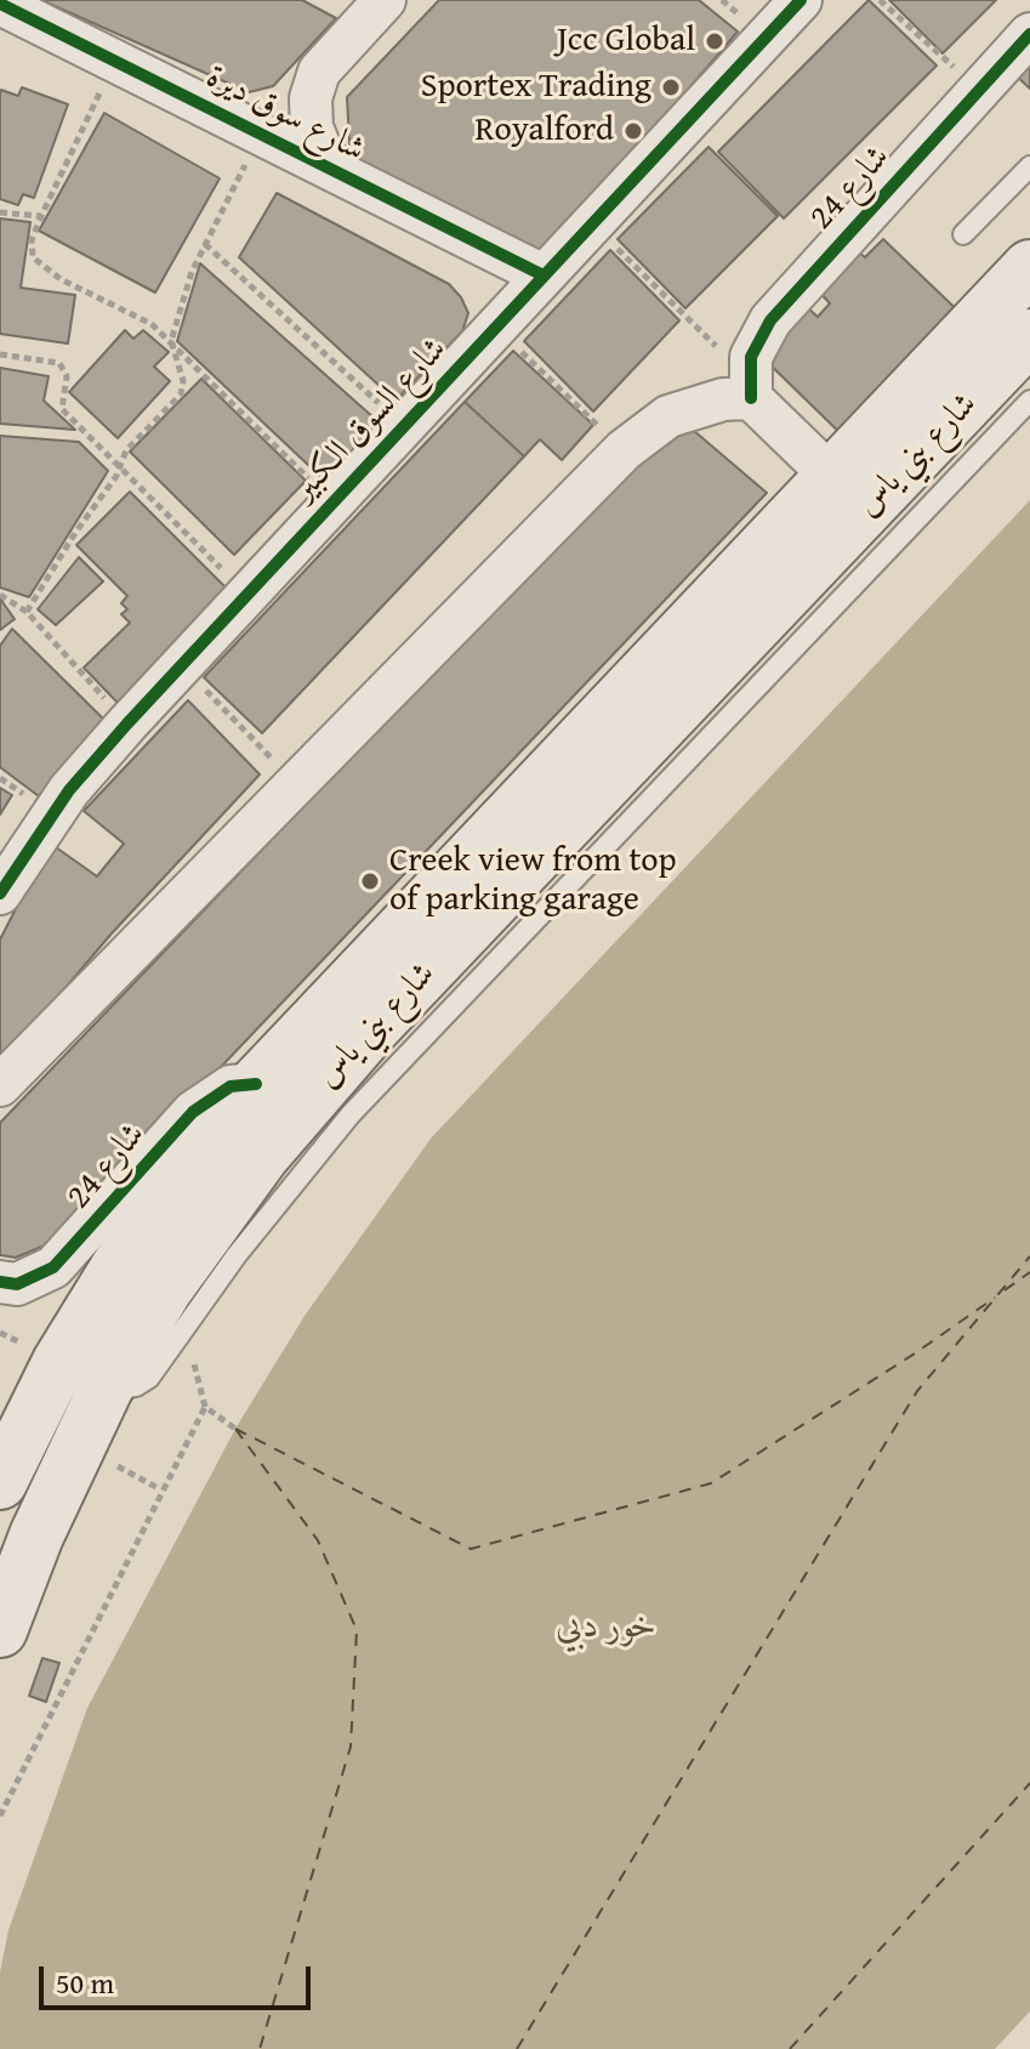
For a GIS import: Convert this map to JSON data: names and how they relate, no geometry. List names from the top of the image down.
{
  "streets": {
    "main road": ["شارع بني ياس"],
    "street": ["شارع سوق ديرة", "شارع 24", "شارع السوق الكبير"]
  },
  "crossings": [
    ["شارع سوق ديرة", "شارع السوق الكبير"],
    ["شارع 24", "شارع بني ياس"]
  ],
  "water": ["خور دبي"],
  "places": [
    "Jcc Global",
    "Sportex Trading",
    "Royalford",
    "Creek view from top of parking garage"
  ],
  "scale_bar": "50 m"
}
